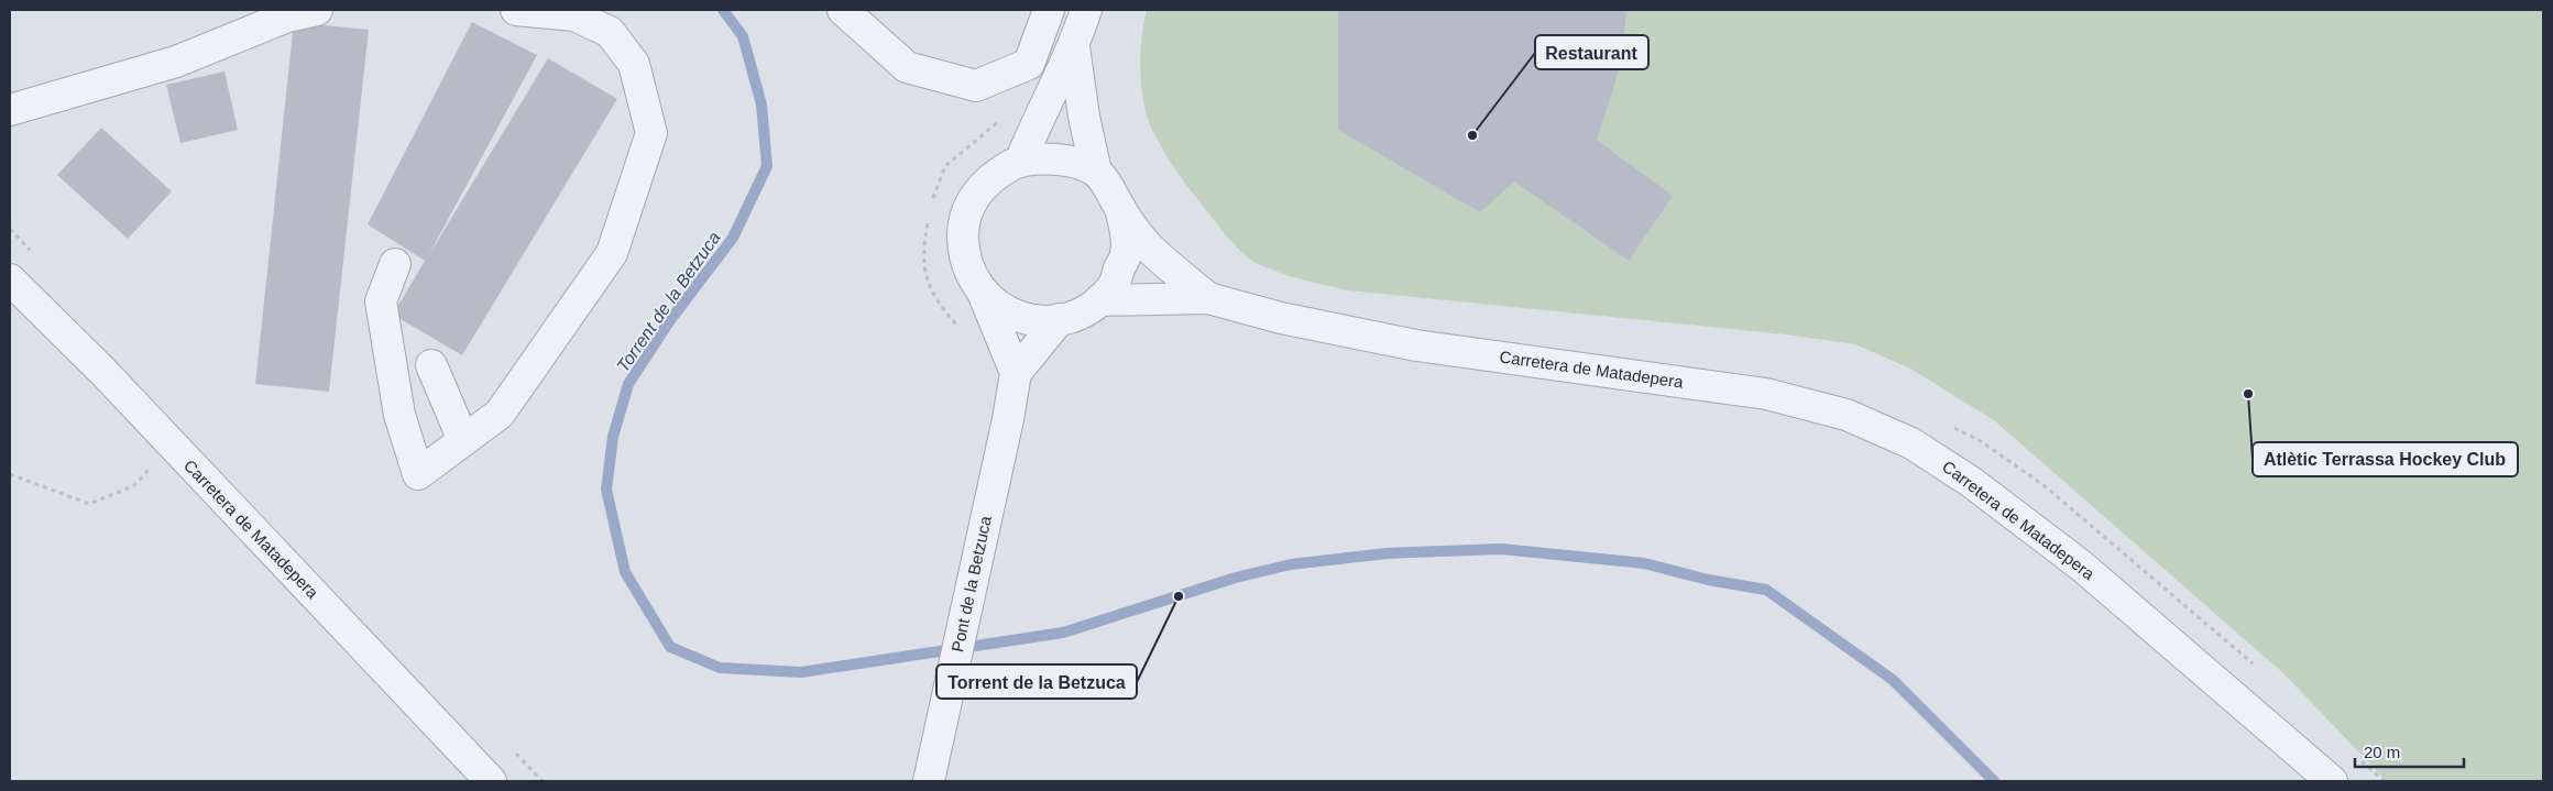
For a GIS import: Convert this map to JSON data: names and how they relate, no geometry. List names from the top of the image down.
{
  "streets": {
    "street": ["Carretera de Matadepera", "Pont de la Betzuca"]
  },
  "water": ["Torrent de la Betzuca"],
  "places": ["Restaurant", "Atlètic Terrassa Hockey Club", "Torrent de la Betzuca"],
  "scale_bar": "20 m"
}
